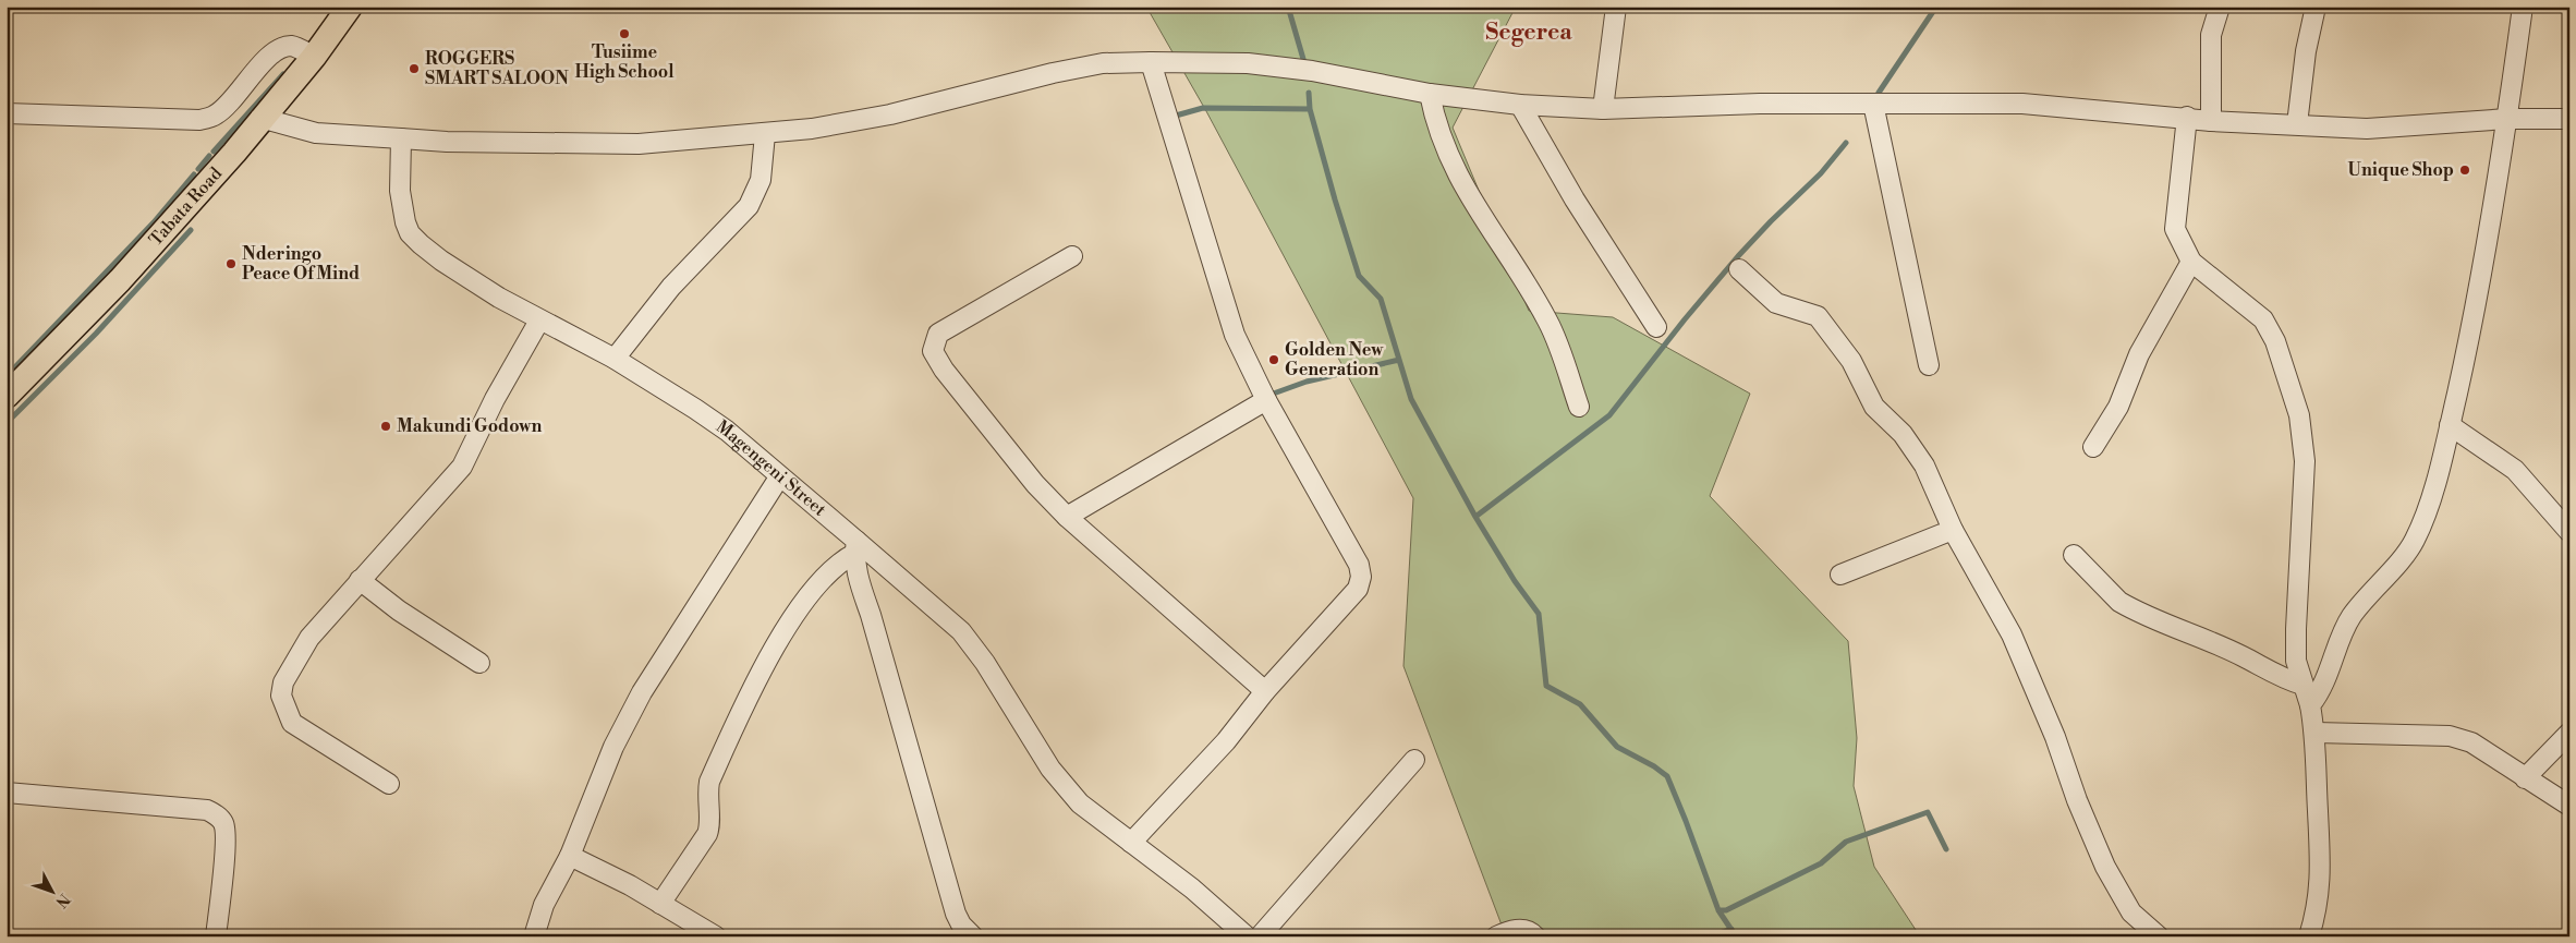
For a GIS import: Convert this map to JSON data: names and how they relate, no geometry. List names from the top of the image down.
{
  "streets": {
    "main road": ["Tabata Road"],
    "street": ["Magengeni Street"]
  },
  "districts": ["Segerea"],
  "places": [
    "Tusiime High School",
    "ROGGERS SMART SALOON",
    "Unique Shop",
    "Nderingo Peace Of Mind",
    "Golden New Generation",
    "Makundi Godown"
  ],
  "north": "bottom right"
}
